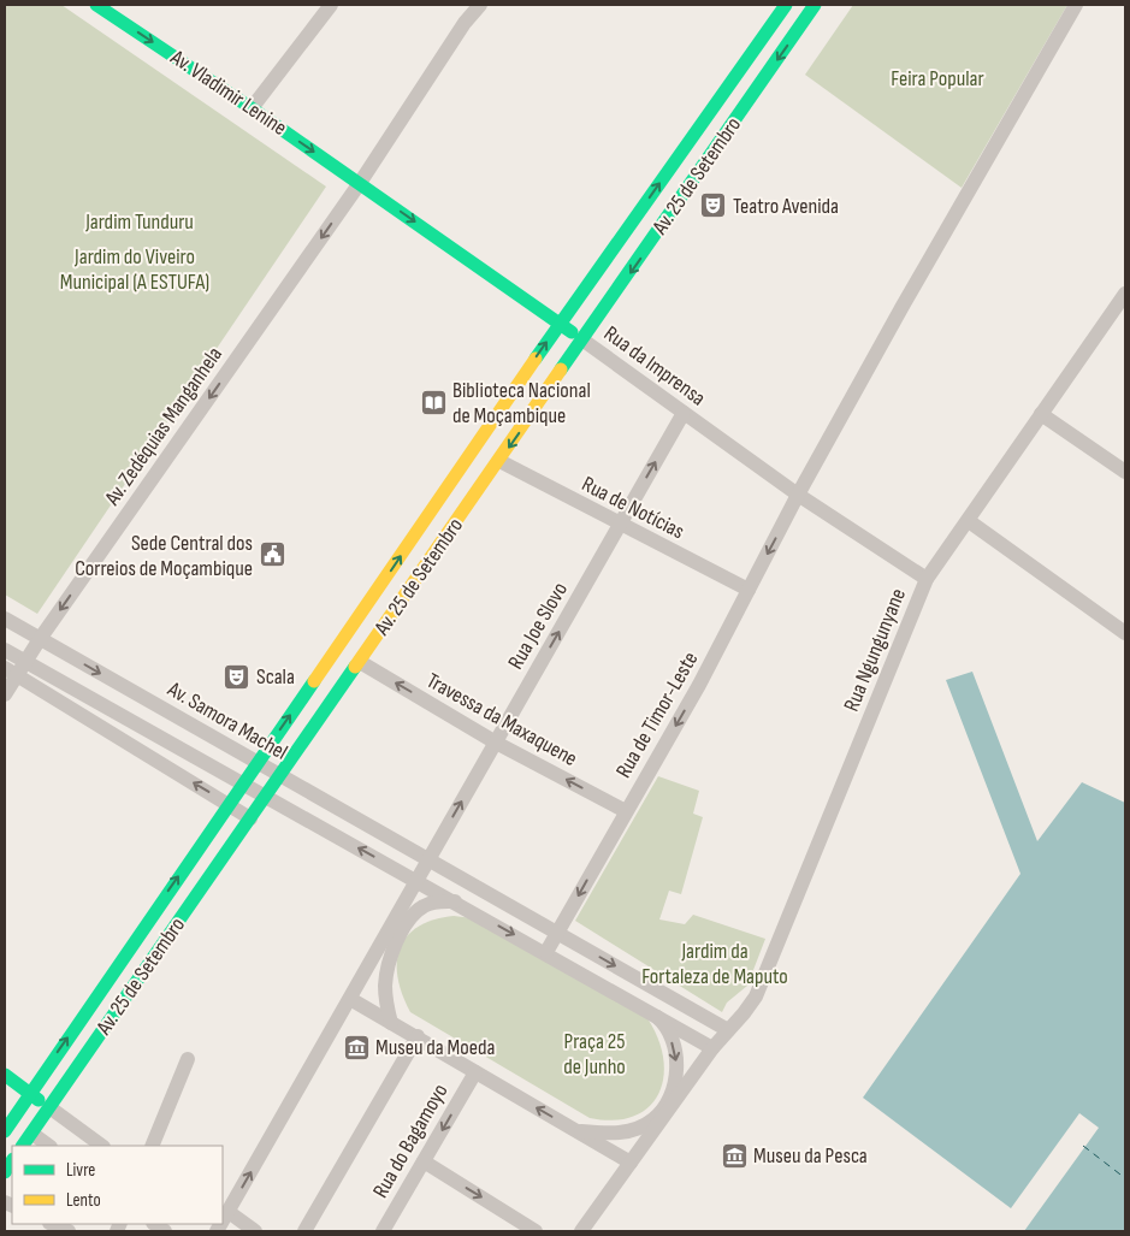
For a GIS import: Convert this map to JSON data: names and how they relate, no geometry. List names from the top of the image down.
{
  "streets": {
    "main road": ["Av. Vladimir Lenine", "Av. 25 de Setembro", "Rua da Imprensa"],
    "street": [
      "Av. Zedéquias Manganhela",
      "Rua de Notícias",
      "Rua Joe Slovo",
      "Rua Ngungunyane",
      "Rua de Timor-Leste",
      "Travessa da Maxaquene",
      "Av. Samora Machel",
      "Rua do Bagamoyo"
    ]
  },
  "crossings": [
    ["Av. Vladimir Lenine", "Rua da Imprensa"],
    ["Av. Vladimir Lenine", "Av. Zedéquias Manganhela"],
    ["Av. 25 de Setembro", "Rua da Imprensa"],
    ["Av. 25 de Setembro", "Rua de Notícias"],
    ["Av. 25 de Setembro", "Travessa da Maxaquene"],
    ["Av. 25 de Setembro", "Av. Samora Machel"],
    ["Rua da Imprensa", "Av. Zedéquias Manganhela"],
    ["Rua da Imprensa", "Rua Joe Slovo"],
    ["Rua da Imprensa", "Rua Ngungunyane"],
    ["Rua da Imprensa", "Rua de Timor-Leste"],
    ["Av. Zedéquias Manganhela", "Av. Samora Machel"],
    ["Rua de Notícias", "Rua Joe Slovo"],
    ["Rua de Notícias", "Rua de Timor-Leste"],
    ["Rua Joe Slovo", "Travessa da Maxaquene"],
    ["Rua Joe Slovo", "Av. Samora Machel"],
    ["Rua Ngungunyane", "Av. Samora Machel"],
    ["Rua de Timor-Leste", "Travessa da Maxaquene"],
    ["Rua de Timor-Leste", "Av. Samora Machel"]
  ],
  "one_way": [
    "Av. Vladimir Lenine",
    "Rua da Imprensa",
    "Av. Zedéquias Manganhela",
    "Rua Joe Slovo",
    "Rua de Timor-Leste",
    "Travessa da Maxaquene"
  ],
  "parks": [
    "Feira Popular",
    "Jardim Tunduru",
    "Jardim do Viveiro Municipal (A ESTUFA)",
    "Jardim da Fortaleza de Maputo",
    "Praça 25 de Junho"
  ],
  "places": {
    "theatre": ["Teatro Avenida", "Scala"],
    "library": ["Biblioteca Nacional de Moçambique"],
    "public building": ["Sede Central dos Correios de Moçambique"],
    "museum": ["Museu da Moeda", "Museu da Pesca"]
  },
  "legend": ["Livre", "Lento"]
}
